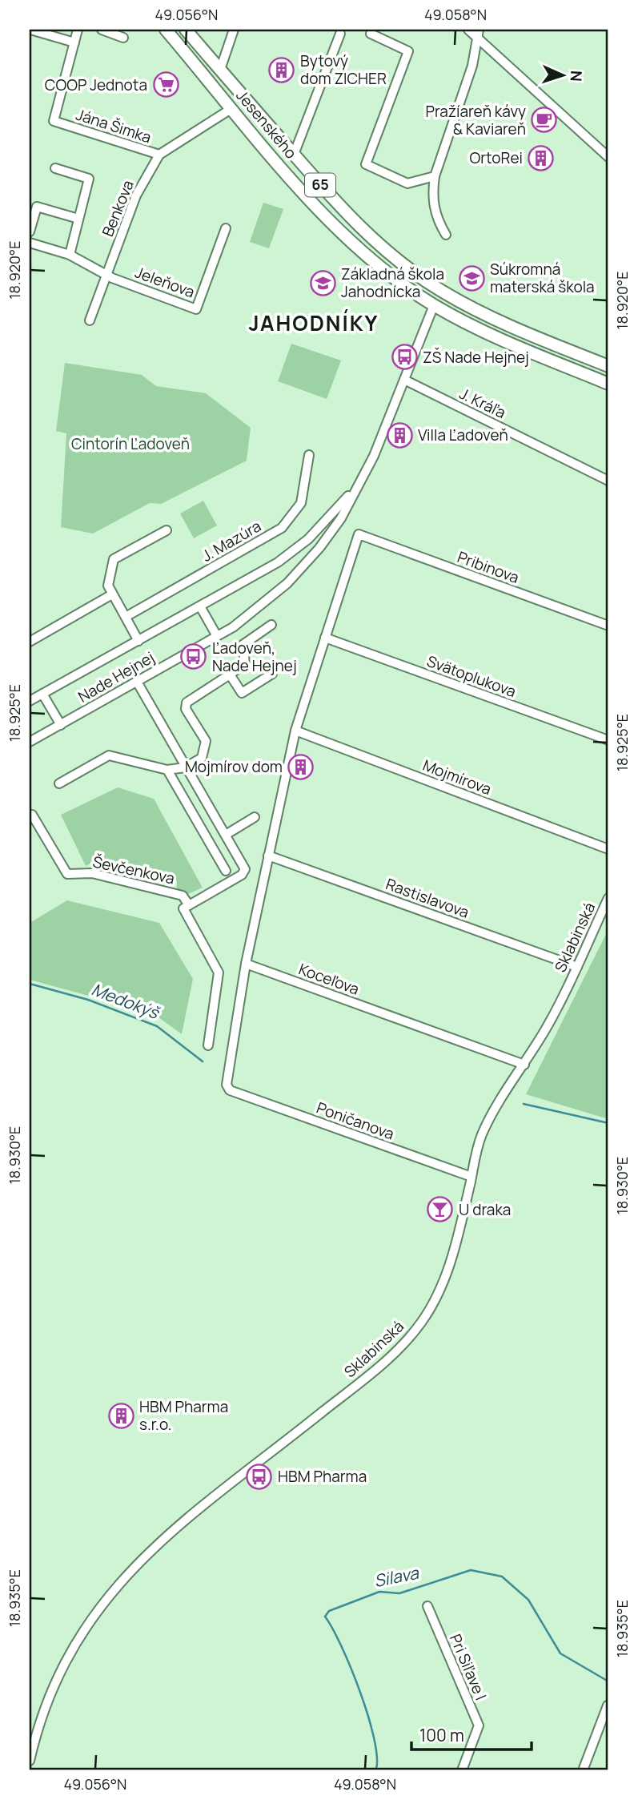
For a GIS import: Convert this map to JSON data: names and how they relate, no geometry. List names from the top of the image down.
{
  "streets": {
    "main road": ["Jesenského", "65"],
    "street": [
      "Jána Šimka",
      "Benkova",
      "Jeleňova",
      "J. Kráľa",
      "J. Mazúra",
      "Pribinova",
      "Svätoplukova",
      "Nade Hejnej",
      "Mojmírova",
      "Ševčenkova",
      "Rastislavova",
      "Sklabinská",
      "Koceľova",
      "Poničanova",
      "Pri Siľave I"
    ]
  },
  "crossings": [
    ["Jesenského", "Jána Šimka"],
    ["Jesenského", "Nade Hejnej"],
    ["Jána Šimka", "Benkova"],
    ["Benkova", "Jeleňova"],
    ["J. Kráľa", "Nade Hejnej"],
    ["Pribinova", "Svätoplukova"],
    ["Rastislavova", "Sklabinská"],
    ["Sklabinská", "Koceľova"],
    ["Sklabinská", "Poničanova"],
    ["Koceľova", "Poničanova"]
  ],
  "districts": ["JAHODNÍKY"],
  "water": ["Medokýš", "Silava"],
  "parks": ["Cintorín Ľadoveň"],
  "places": {
    "building": [
      "Bytový dom ZICHER",
      "OrtoRei",
      "Villa Ľadoveň",
      "Mojmírov dom",
      "HBM Pharma s.r.o."
    ],
    "supermarket": ["COOP Jednota"],
    "cafe": ["Pražíareň kávy & Kaviareň"],
    "school or university": ["Súkromná materská škola", "Základná škola Jahodnícka"],
    "bus stop": ["ZŠ Nade Hejnej", "Ľadoveň, Nade Hejnej", "HBM Pharma"],
    "bar": ["U draka"]
  },
  "scale_bar": "100 m",
  "north": "right",
  "coordinates": [
    "49.056°N",
    "49.058°N",
    "18.920°E",
    "18.925°E",
    "18.930°E",
    "18.935°E"
  ]
}
